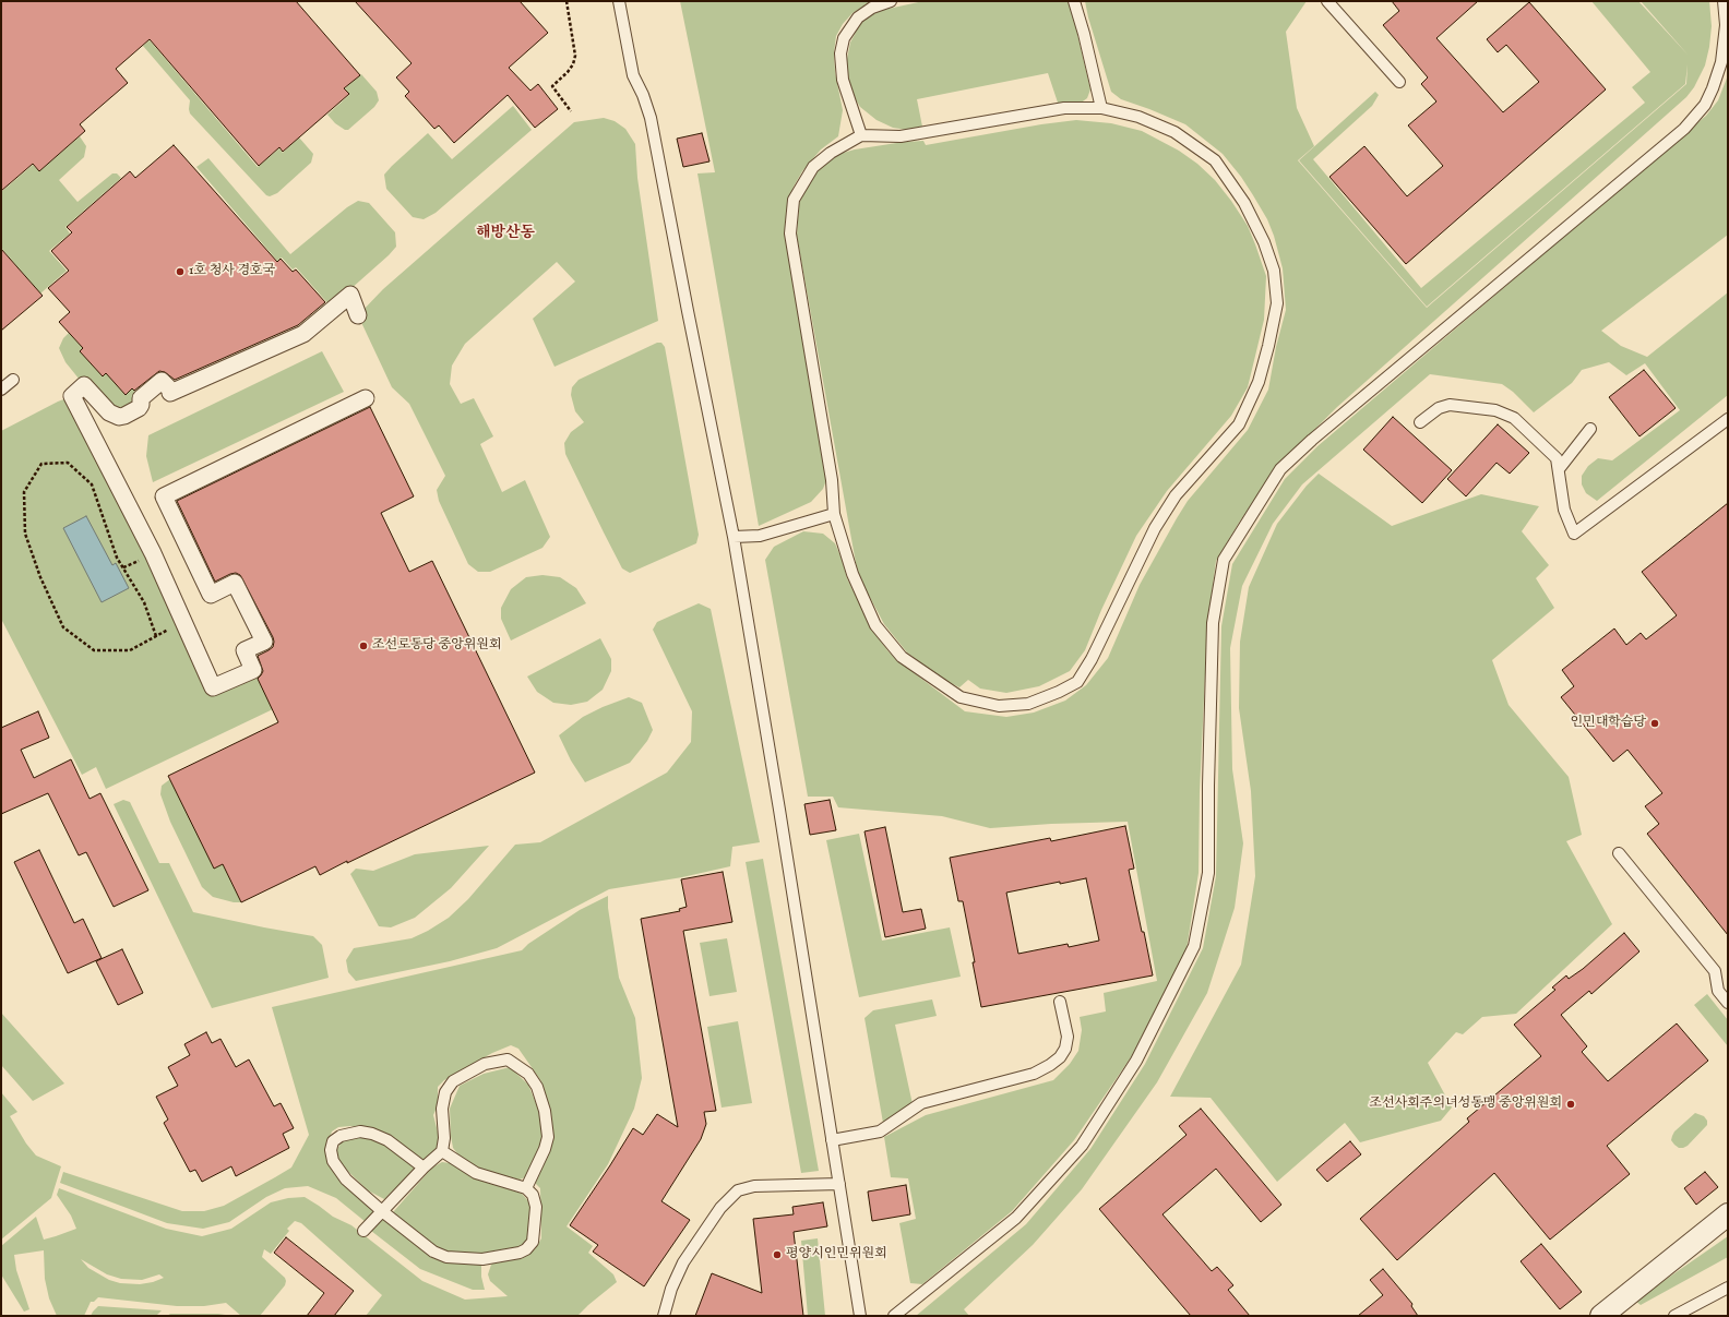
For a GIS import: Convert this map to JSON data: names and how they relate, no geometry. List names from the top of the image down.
{
  "districts": ["해방산동"],
  "places": [
    "1호 청사 경호국",
    "조선로동당 중앙위원회",
    "인민대학습당",
    "조선사회주의녀성동맹 중앙위원회",
    "평양시인민위원회"
  ]
}
